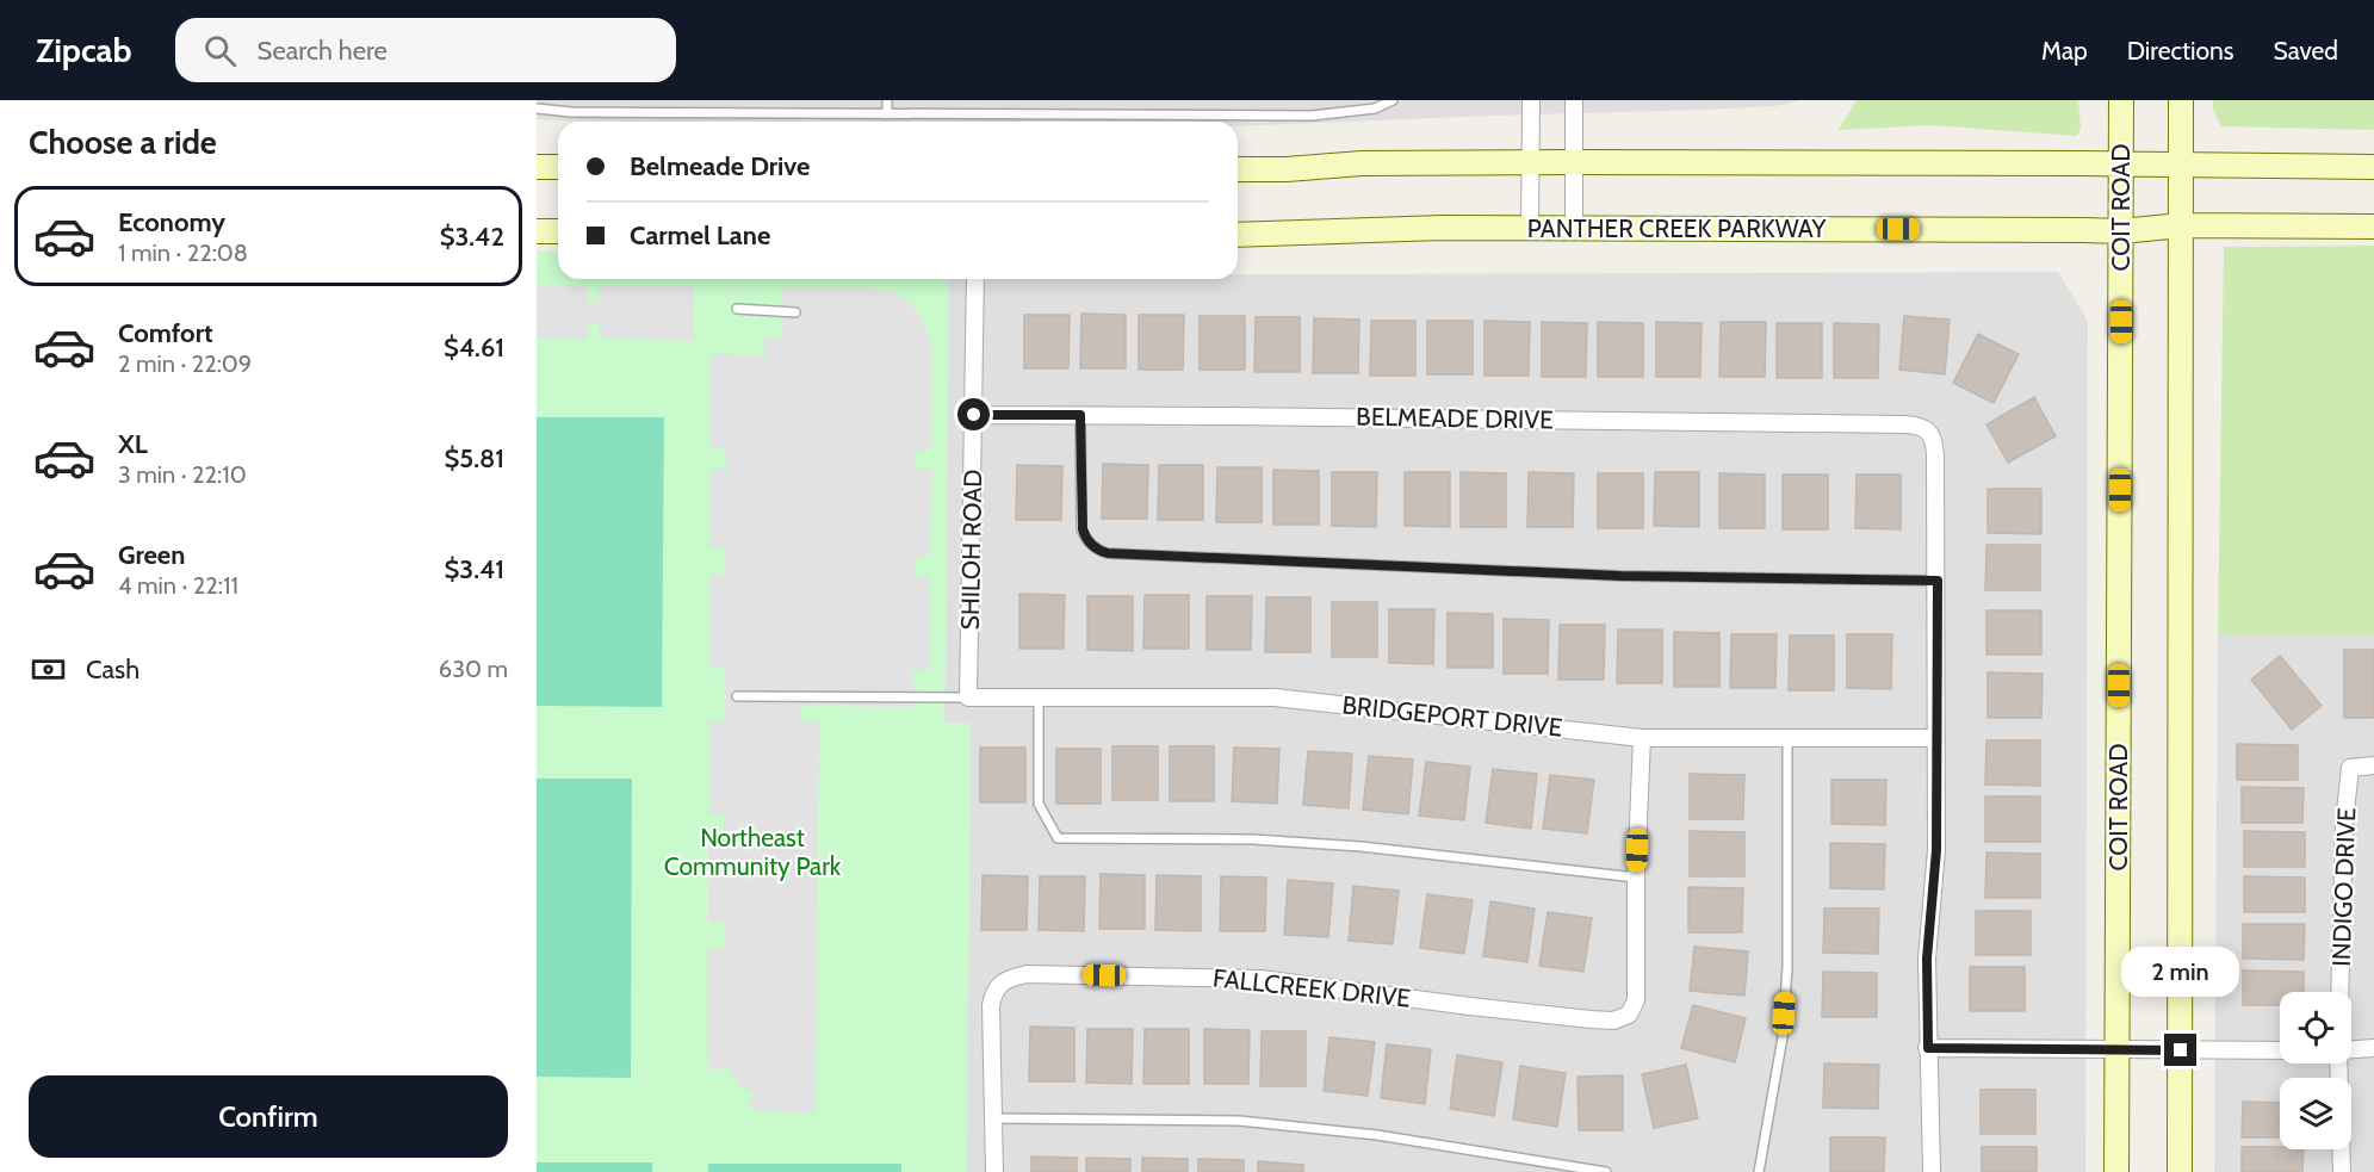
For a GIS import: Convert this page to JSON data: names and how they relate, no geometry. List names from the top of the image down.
{
  "streets": {
    "main road": ["COIT ROAD", "PANTHER CREEK PARKWAY"],
    "street": [
      "BELMEADE DRIVE",
      "SHILOH ROAD",
      "BRIDGEPORT DRIVE",
      "INDIGO DRIVE",
      "FALLCREEK DRIVE"
    ]
  },
  "crossings": [
    ["COIT ROAD", "PANTHER CREEK PARKWAY"],
    ["BELMEADE DRIVE", "SHILOH ROAD"],
    ["SHILOH ROAD", "BRIDGEPORT DRIVE"]
  ],
  "parks": ["Northeast Community Park"],
  "page": {
    "header": "Zipcab",
    "search": "Search here",
    "nav": ["Map", "Directions", "Saved"],
    "heading": "Choose a ride",
    "banner": ["Belmeade Drive", "Carmel Lane"],
    "list": [
      {
        "name": "Economy",
        "note": "1 min · 22:08",
        "value": "$3.42"
      },
      {
        "name": "Comfort",
        "note": "2 min · 22:09",
        "value": "$4.61"
      },
      {
        "name": "XL",
        "note": "3 min · 22:10",
        "value": "$5.81"
      },
      {
        "name": "Green",
        "note": "4 min · 22:11",
        "value": "$3.41"
      }
    ],
    "pay": ["Cash", "630 m"],
    "bubble": "2 min",
    "buttons": "Confirm"
  }
}
